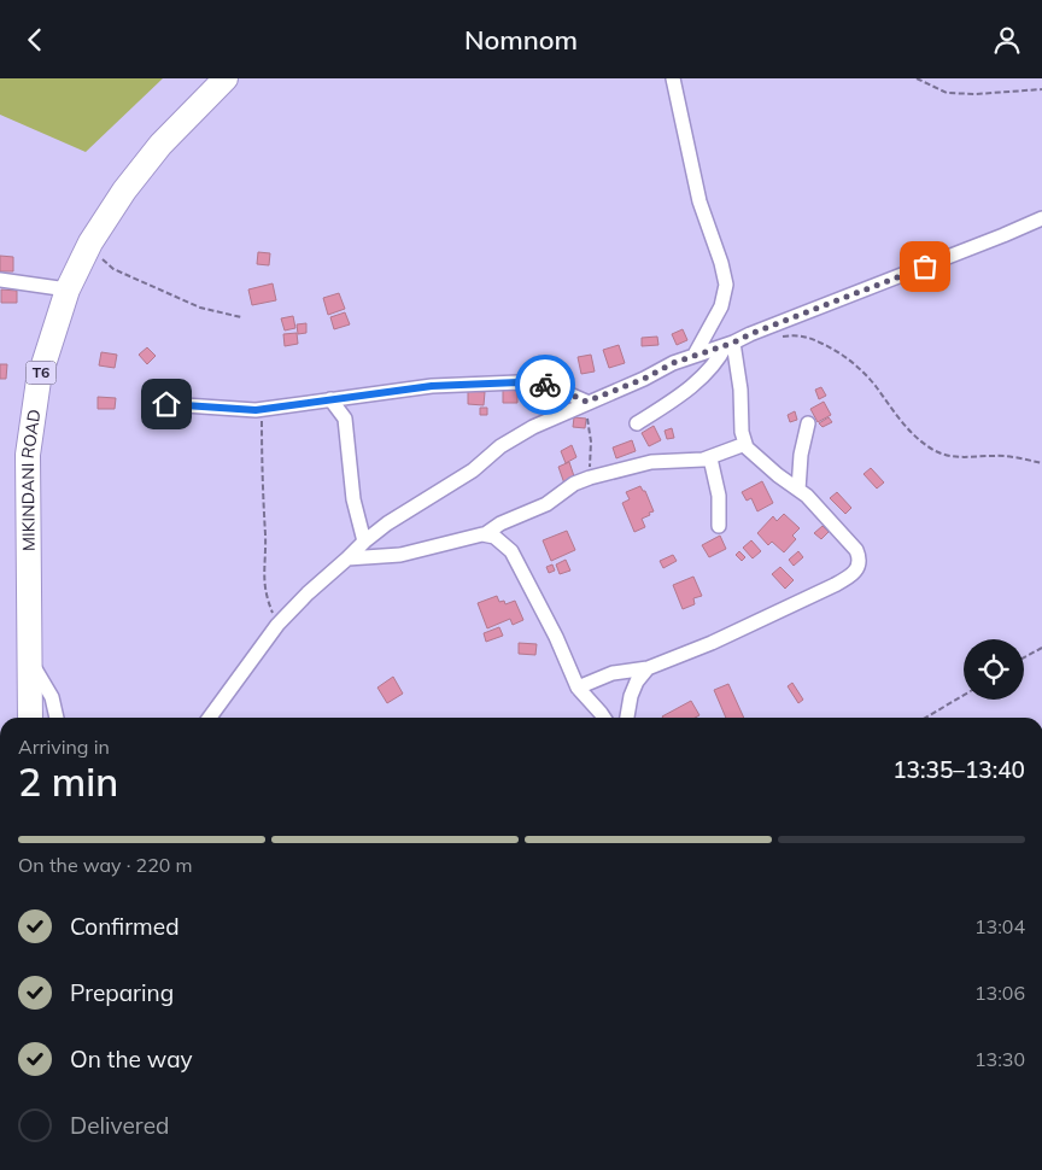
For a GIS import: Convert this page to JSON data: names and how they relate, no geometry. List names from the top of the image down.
{
  "streets": {
    "highway": ["T6", "MIKINDANI ROAD"]
  },
  "page": {
    "header": "Nomnom",
    "heading": ["2 min", "Arriving in", "13:35–13:40"],
    "bar": "On the way · 220 m",
    "list": [
      ["Confirmed", "13:04"],
      ["Preparing", "13:06"],
      ["On the way", "13:30"],
      "Delivered"
    ]
  }
}
